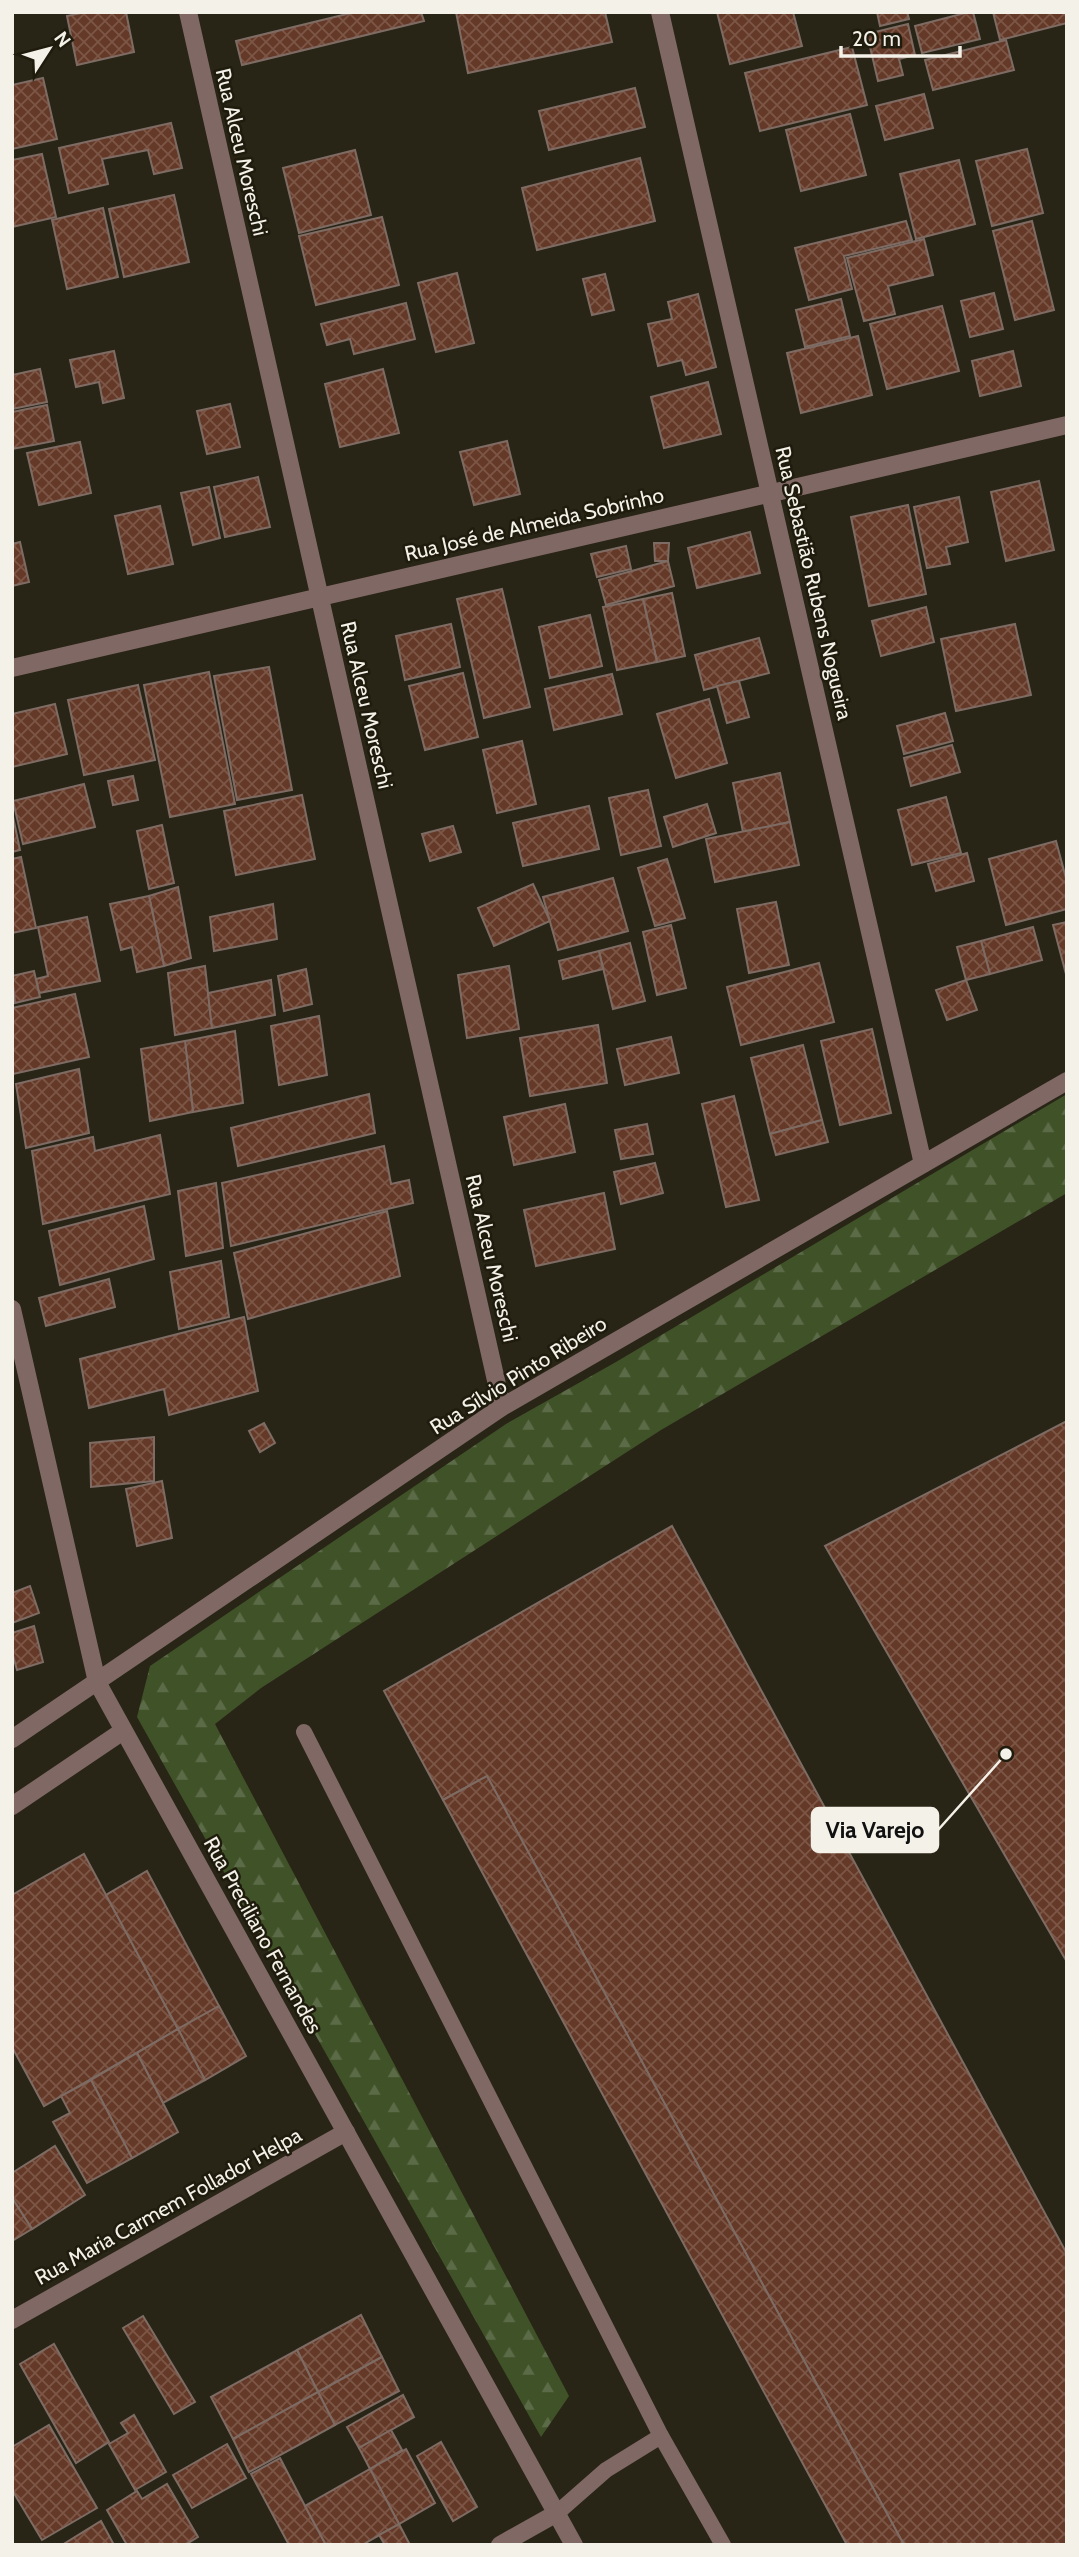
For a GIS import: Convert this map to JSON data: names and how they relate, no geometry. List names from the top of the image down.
{
  "streets": {
    "street": [
      "Rua Alceu Moreschi",
      "Rua José de Almeida Sobrinho",
      "Rua Sebastião Rubens Nogueira",
      "Rua Sílvio Pinto Ribeiro",
      "Rua Preciliano Fernandes",
      "Rua Maria Carmem Follador Helpa"
    ]
  },
  "crossings": [
    ["Rua Alceu Moreschi", "Rua José de Almeida Sobrinho"],
    ["Rua Alceu Moreschi", "Rua Sílvio Pinto Ribeiro"],
    ["Rua José de Almeida Sobrinho", "Rua Sebastião Rubens Nogueira"],
    ["Rua Sebastião Rubens Nogueira", "Rua Sílvio Pinto Ribeiro"],
    ["Rua Sílvio Pinto Ribeiro", "Rua Preciliano Fernandes"],
    ["Rua Preciliano Fernandes", "Rua Maria Carmem Follador Helpa"]
  ],
  "places": ["Via Varejo"],
  "scale_bar": "20 m",
  "north": "top right"
}
